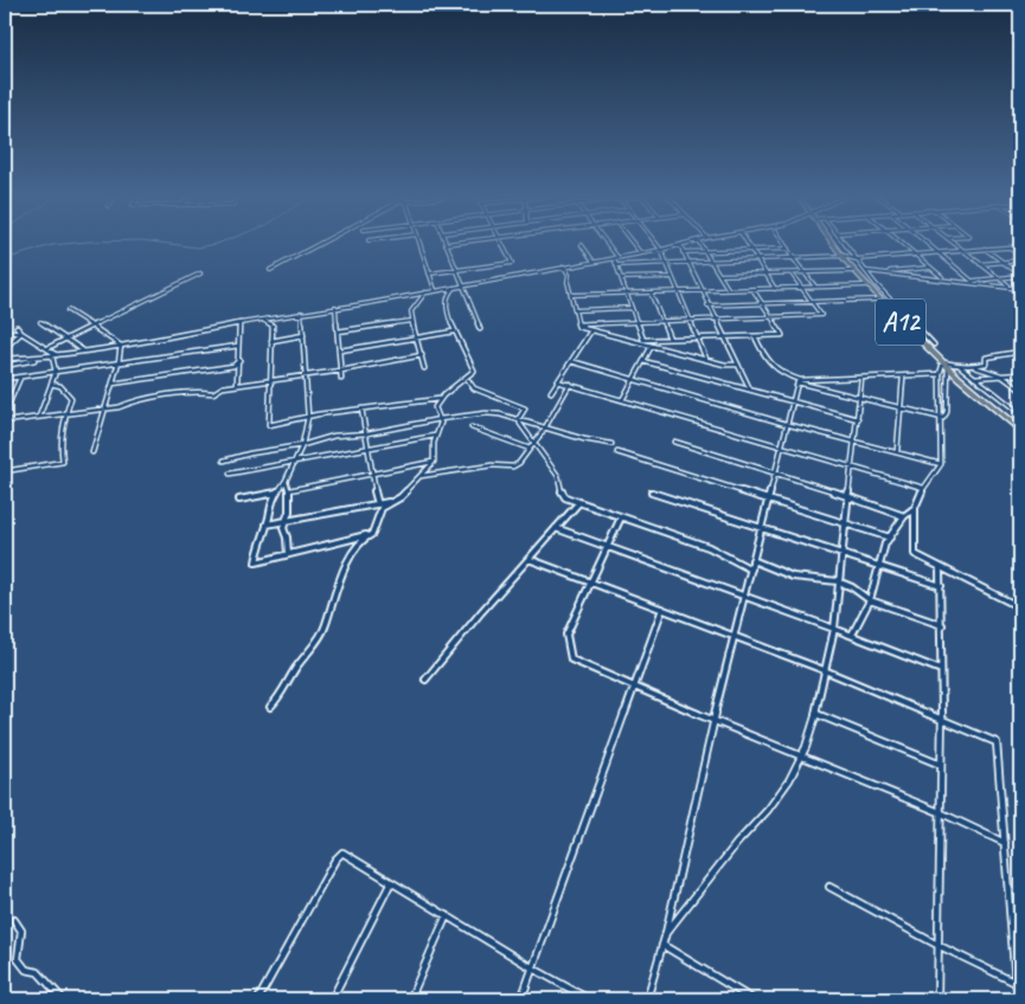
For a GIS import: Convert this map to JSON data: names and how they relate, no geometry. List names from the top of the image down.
{
  "streets": {
    "main road": ["A12"]
  }
}
